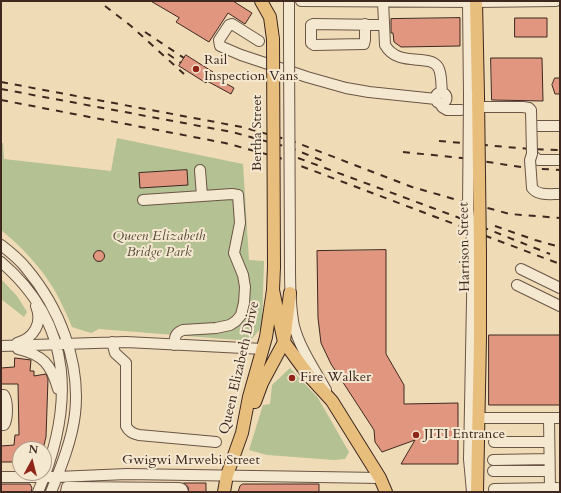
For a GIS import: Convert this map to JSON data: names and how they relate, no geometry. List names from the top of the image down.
{
  "streets": {
    "main road": ["Bertha Street", "Harrison Street", "Queen Elizabeth Drive"],
    "street": ["Gwigwi Mrwebi Street"]
  },
  "crossings": [
    ["Bertha Street", "Queen Elizabeth Drive"],
    ["Queen Elizabeth Drive", "Gwigwi Mrwebi Street"]
  ],
  "parks": ["Queen Elizabeth Bridge Park"],
  "places": ["Rail Inspection Vans", "Fire Walker", "JITI Entrance"],
  "north": "top"
}
